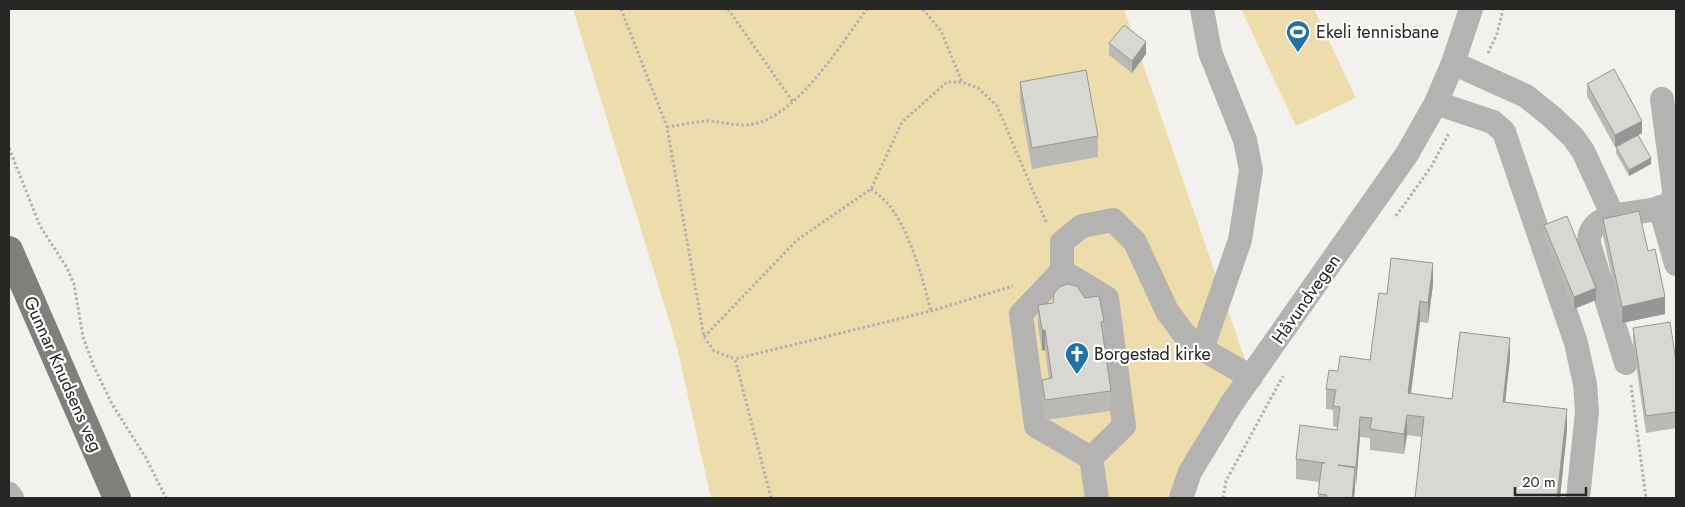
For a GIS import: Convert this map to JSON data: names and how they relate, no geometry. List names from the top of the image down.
{
  "streets": {
    "main road": ["Gunnar Knudsens veg"],
    "street": ["Håvundvegen"]
  },
  "places": {
    "sports": ["Ekeli tennisbane"],
    "church": ["Borgestad kirke"]
  },
  "scale_bar": "20 m"
}
